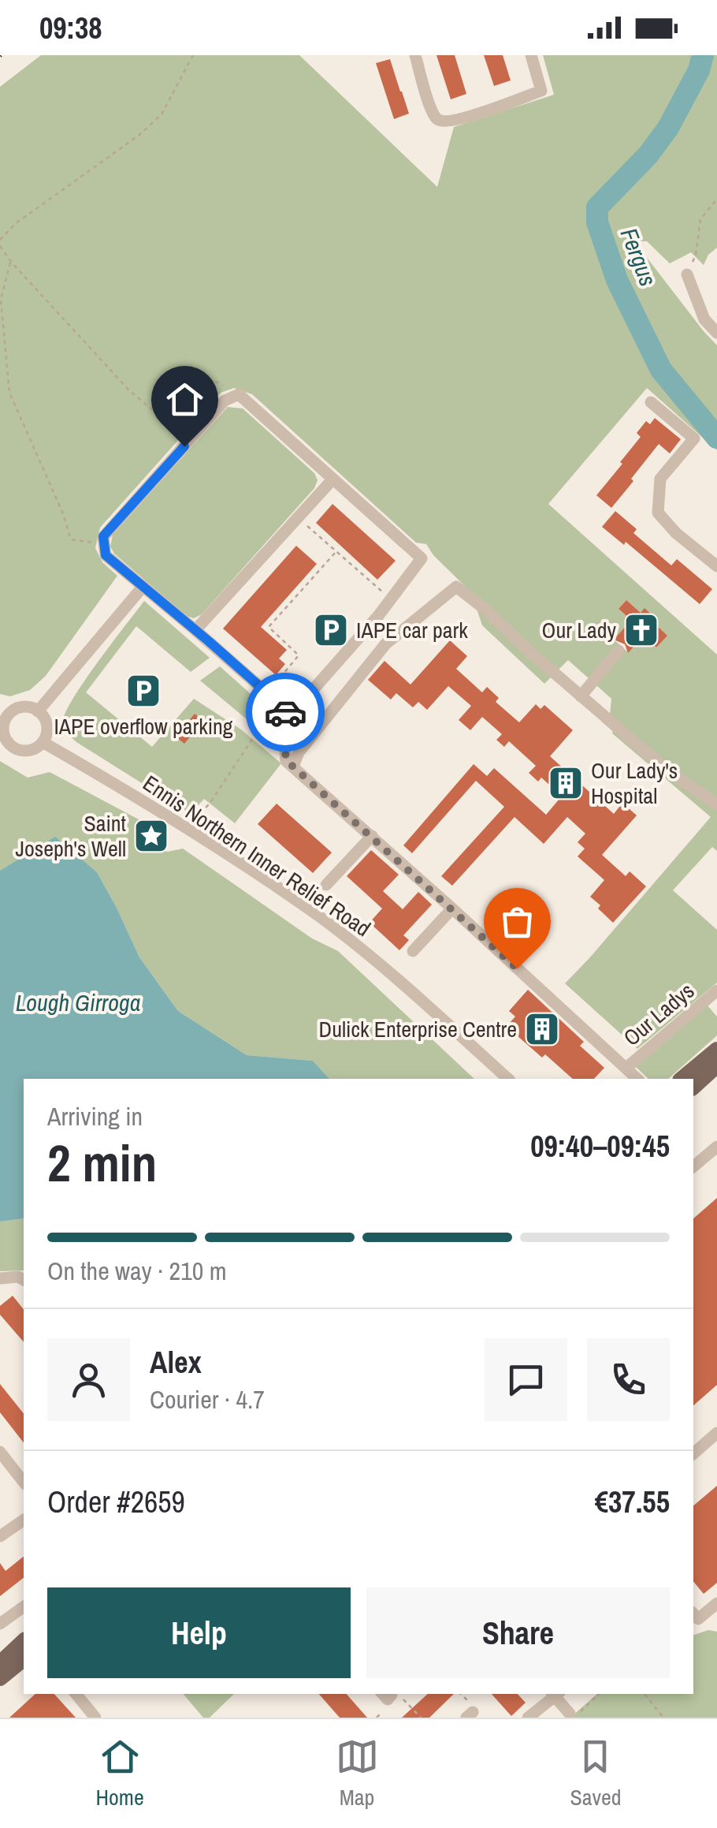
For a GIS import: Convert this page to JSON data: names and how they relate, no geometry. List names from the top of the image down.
{
  "streets": {
    "street": ["Ennis Northern Inner Relief Road", "Our Ladys"]
  },
  "water": ["Fergus", "Lough Girroga"],
  "places": {
    "parking": ["IAPE car park", "IAPE overflow parking"],
    "church": ["Our Lady"],
    "building": ["Our Lady's Hospital", "Dulick Enterprise Centre"],
    "place": ["Saint Joseph's Well"]
  },
  "page": {
    "status": "09:38",
    "heading": ["2 min", "Arriving in", "09:40–09:45"],
    "panel": [
      "Alex",
      "Courier · 4.7",
      "Order #2659",
      "€37.55"
    ],
    "bar": "On the way · 210 m",
    "buttons": ["Help", "Share"],
    "tabs": ["Home", "Map", "Saved"]
  }
}
